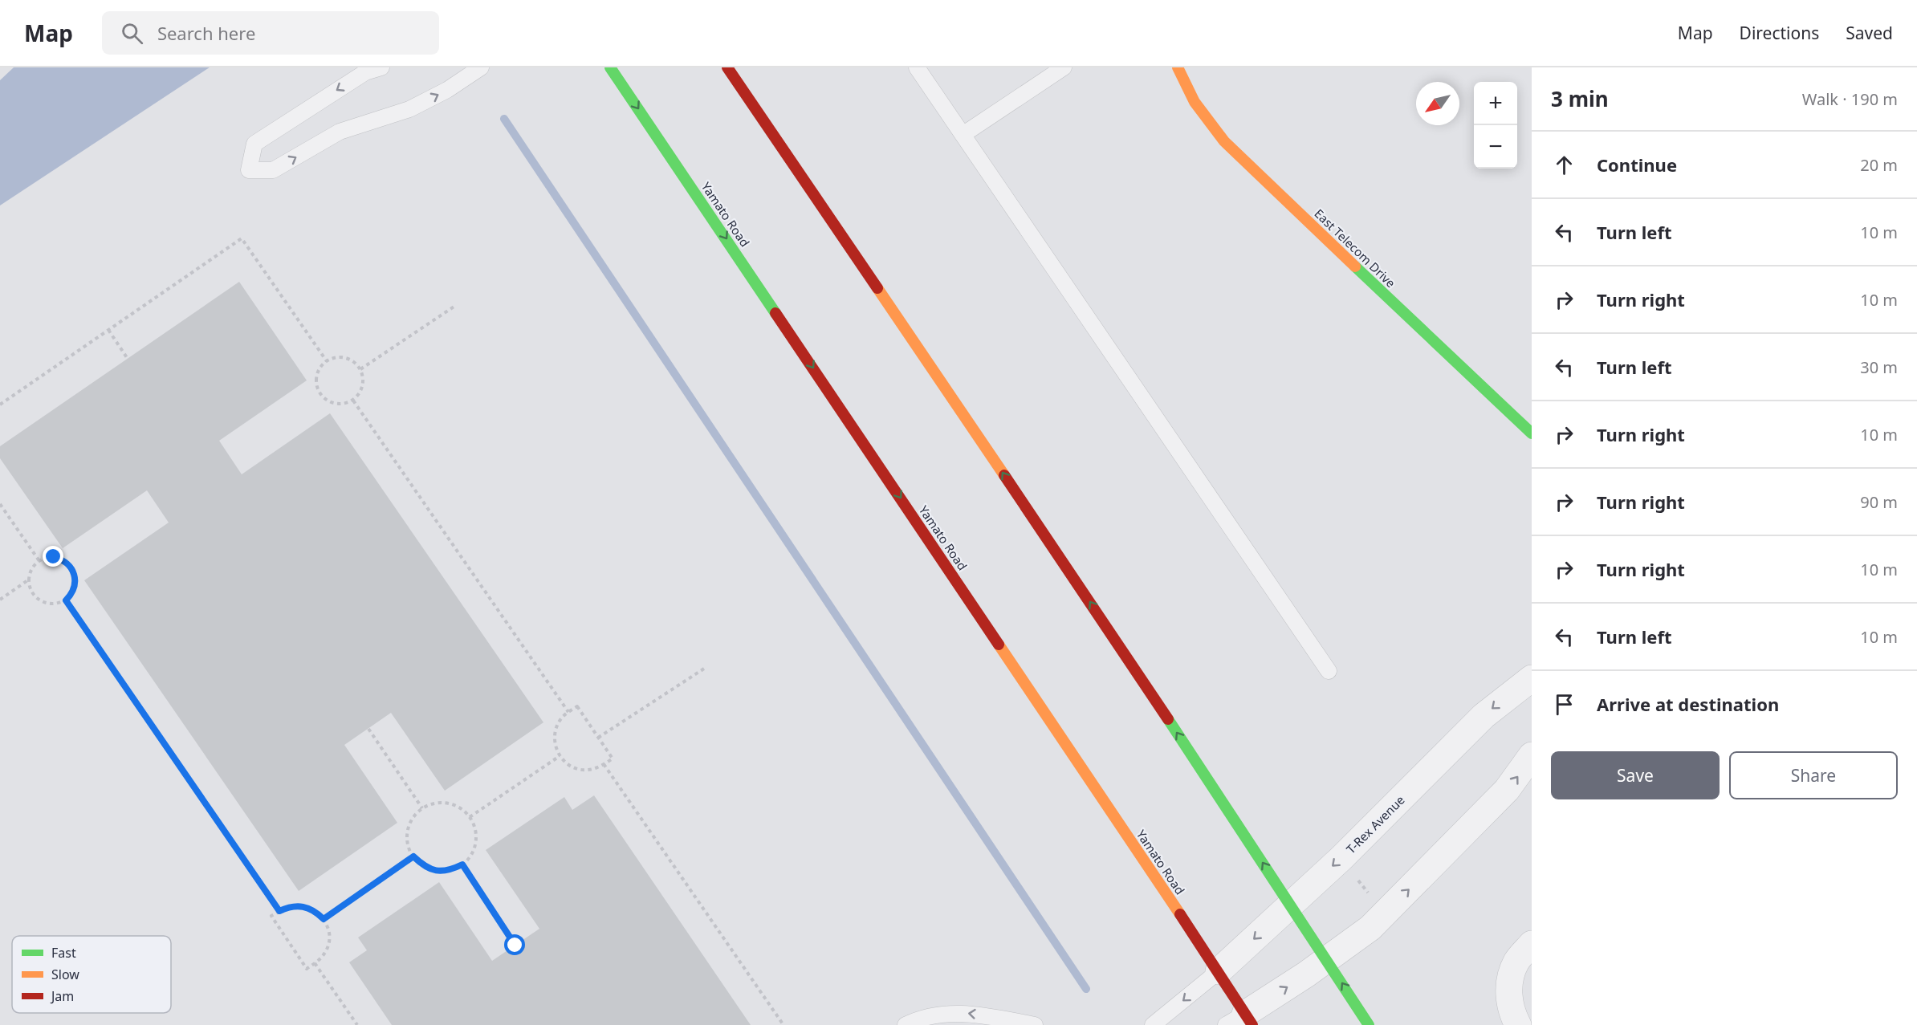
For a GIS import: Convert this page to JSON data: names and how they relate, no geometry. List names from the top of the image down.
{
  "streets": {
    "main road": ["Yamato Road", "East Telecom Drive"],
    "street": ["T-Rex Avenue"]
  },
  "crossings": [
    ["Yamato Road", "T-Rex Avenue"]
  ],
  "one_way": ["Yamato Road"],
  "legend": ["Fast", "Slow", "Jam"],
  "north": "bottom left",
  "page": {
    "header": "Map",
    "search": "Search here",
    "nav": ["Map", "Directions", "Saved"],
    "heading": ["3 min", "Walk · 190 m"],
    "map_buttons": ["+", "−"],
    "list": [
      ["Continue", "20 m"],
      ["Turn left", "10 m"],
      ["Turn right", "10 m"],
      ["Turn left", "30 m"],
      ["Turn right", "10 m"],
      ["Turn right", "90 m"],
      ["Turn right", "10 m"],
      ["Turn left", "10 m"],
      "Arrive at destination"
    ],
    "buttons": ["Save", "Share"]
  }
}
